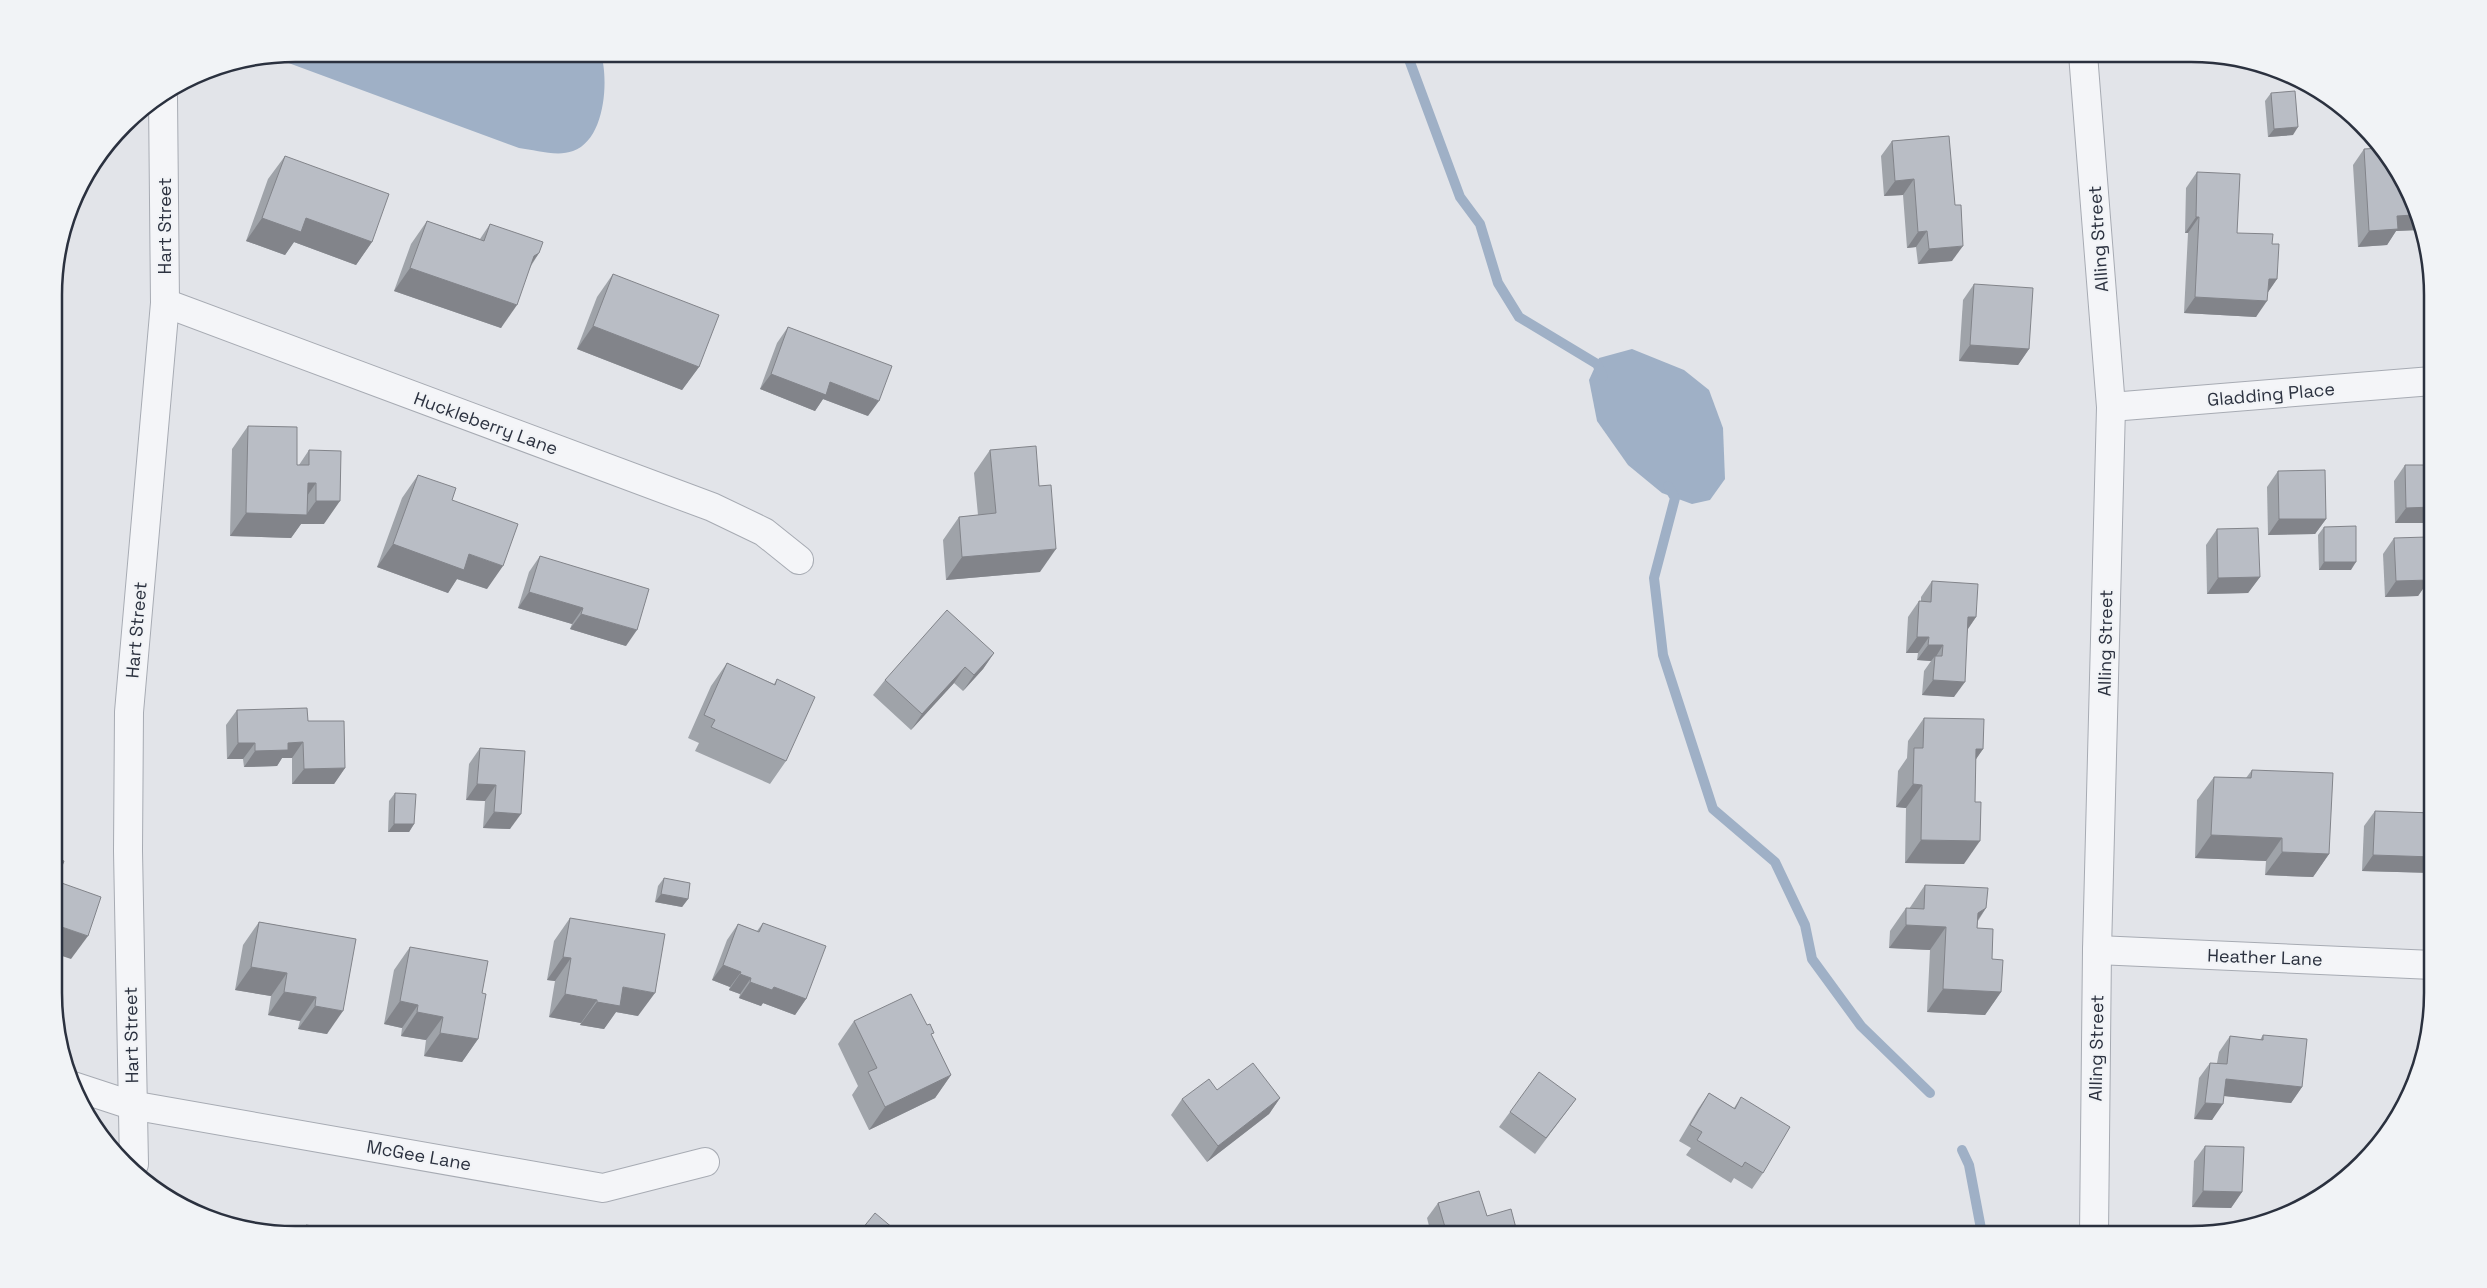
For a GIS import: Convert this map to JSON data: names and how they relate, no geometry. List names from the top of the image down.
{
  "streets": {
    "street": [
      "Hart Street",
      "Alling Street",
      "Gladding Place",
      "Huckleberry Lane",
      "Heather Lane",
      "McGee Lane"
    ]
  },
  "crossings": [
    ["Hart Street", "Huckleberry Lane"],
    ["Hart Street", "McGee Lane"],
    ["Alling Street", "Gladding Place"],
    ["Alling Street", "Heather Lane"]
  ]
}
